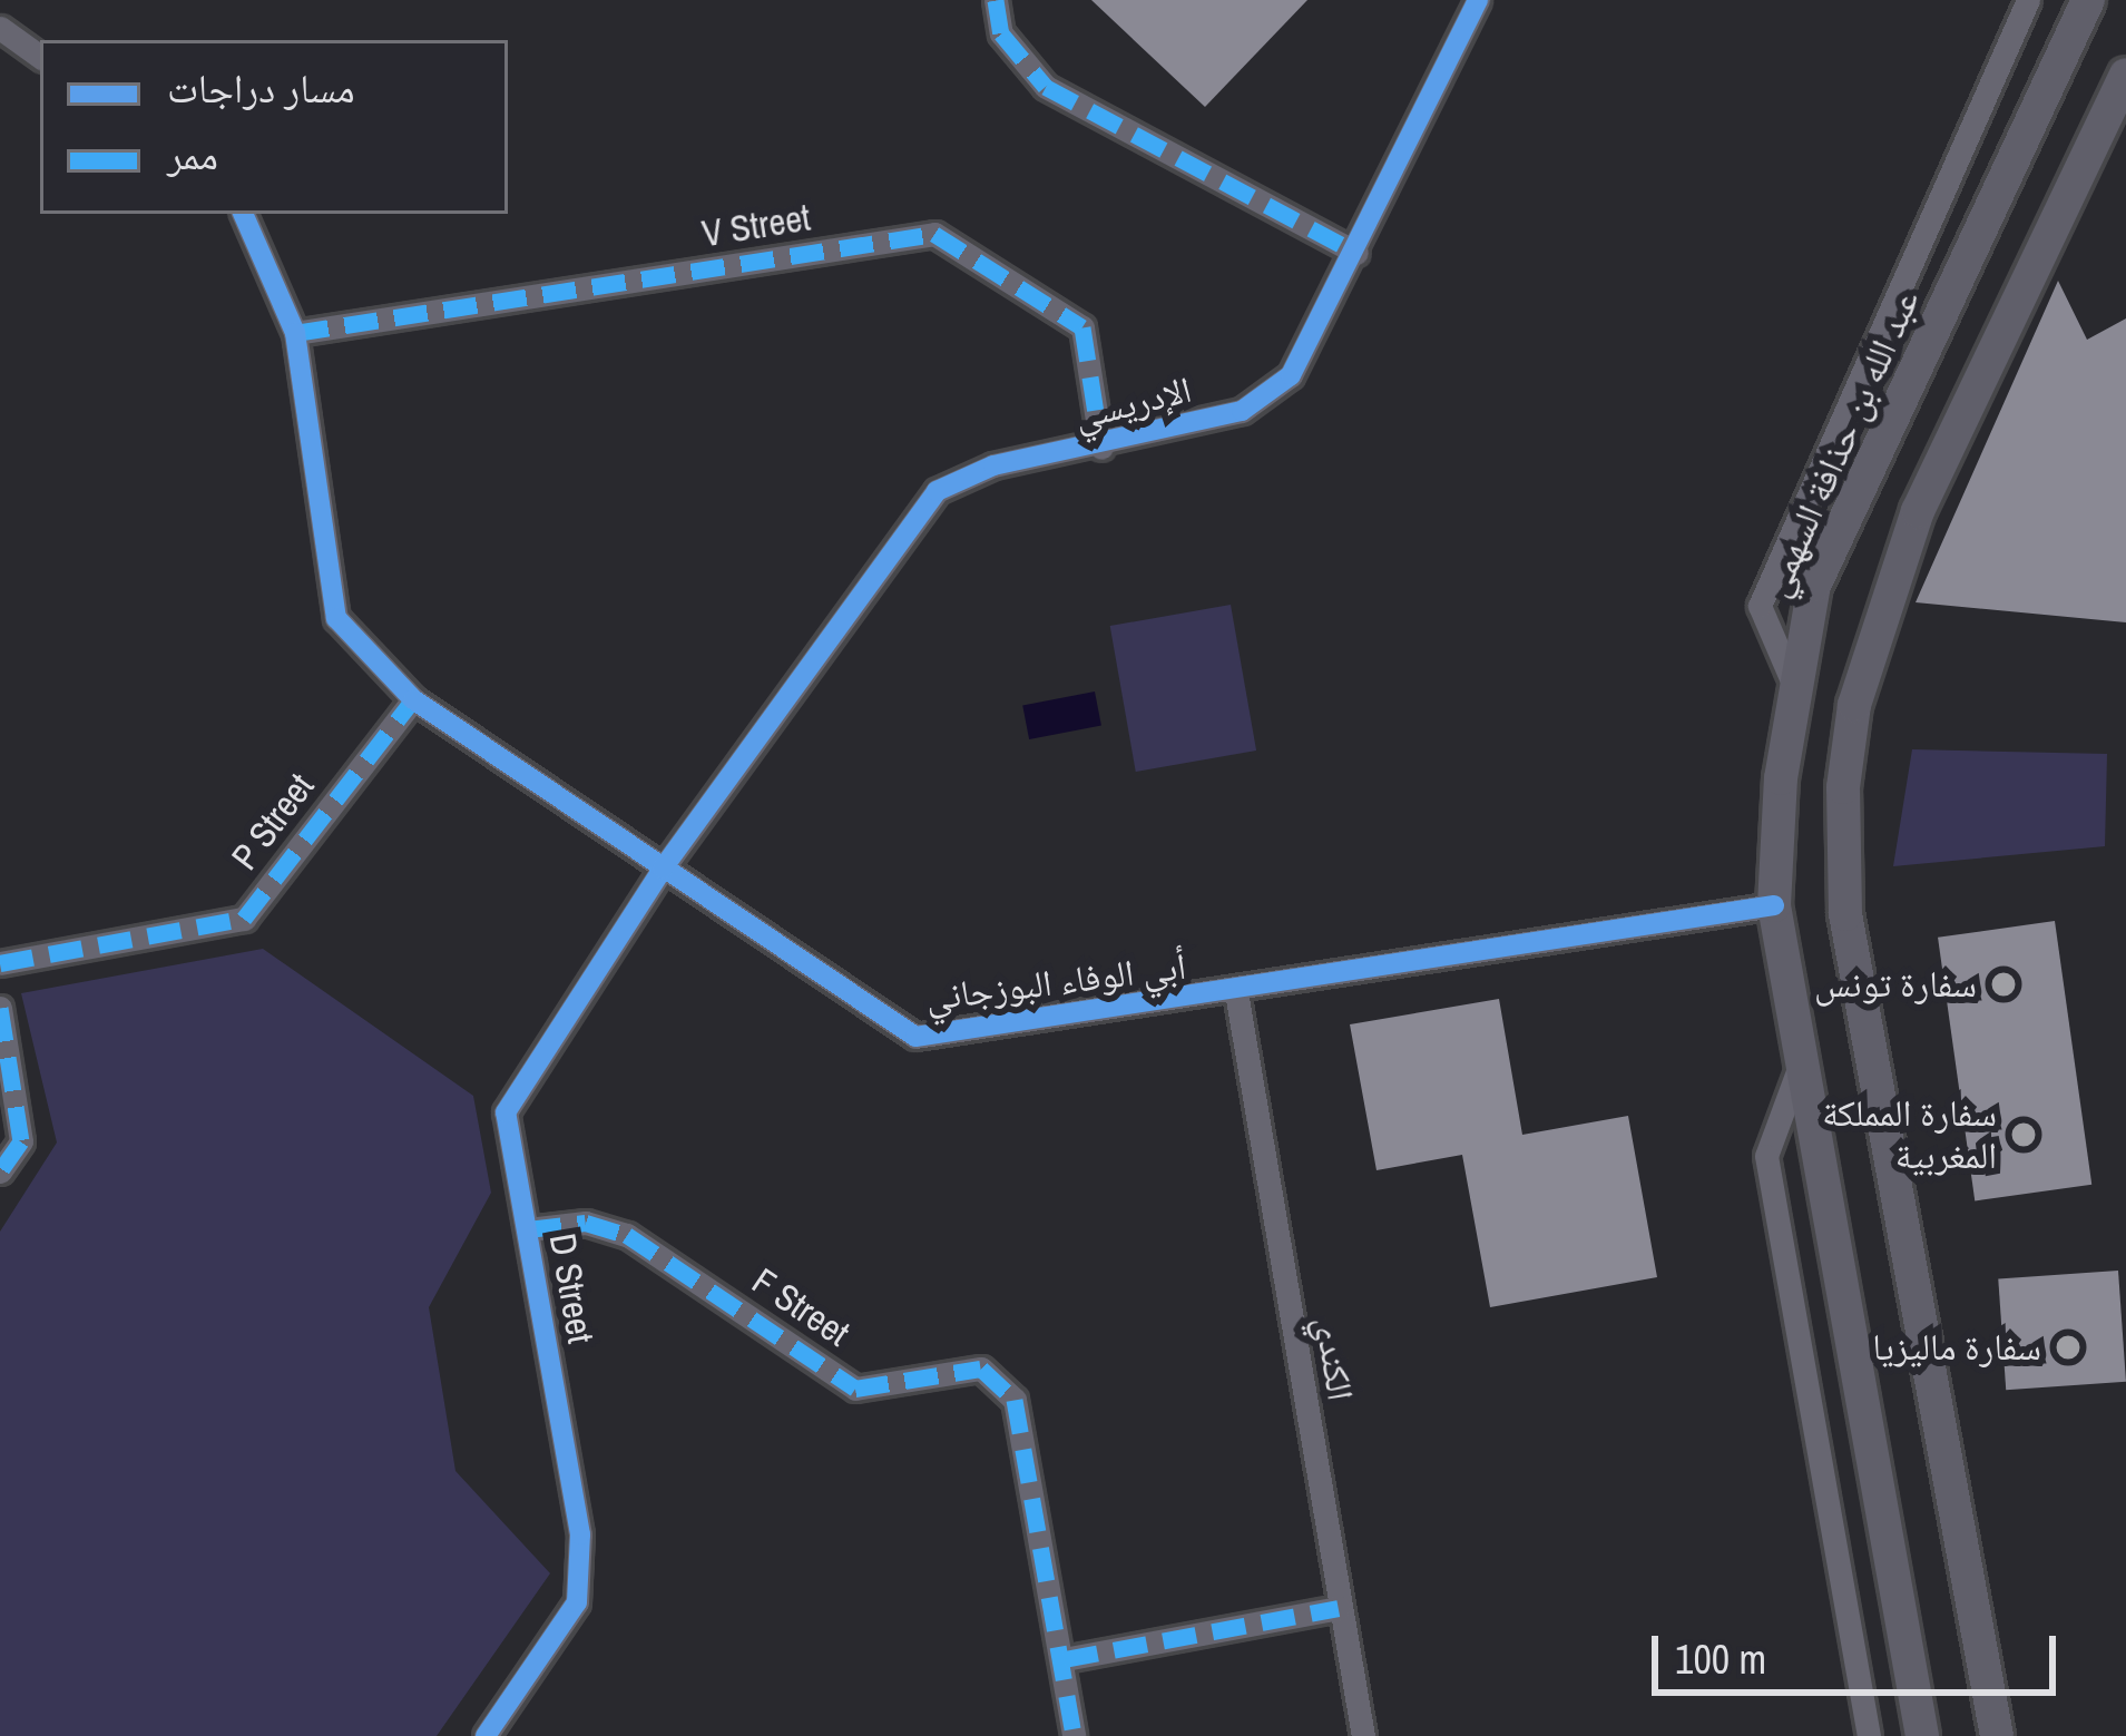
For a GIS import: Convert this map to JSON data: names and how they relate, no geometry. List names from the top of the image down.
{
  "streets": {
    "street": [
      "V Street",
      "الإدريسي",
      "عبد الله بن حذافة السهمي",
      "P Street",
      "أبي الوفاء البوزجاني",
      "D Street",
      "F Street",
      "الكندي"
    ]
  },
  "crossings": [
    ["V Street", "الإدريسي"],
    ["V Street", "أبي الوفاء البوزجاني"],
    ["الإدريسي", "أبي الوفاء البوزجاني"],
    ["الإدريسي", "D Street"],
    ["عبد الله بن حذافة السهمي", "أبي الوفاء البوزجاني"],
    ["P Street", "أبي الوفاء البوزجاني"],
    ["أبي الوفاء البوزجاني", "D Street"],
    ["أبي الوفاء البوزجاني", "الكندي"],
    ["D Street", "F Street"]
  ],
  "places": ["سفارة تونس", "سفارة المملكة المغربية", "سفارة ماليزيا"],
  "legend": ["مسار دراجات", "ممر"],
  "scale_bar": "100 m"
}
